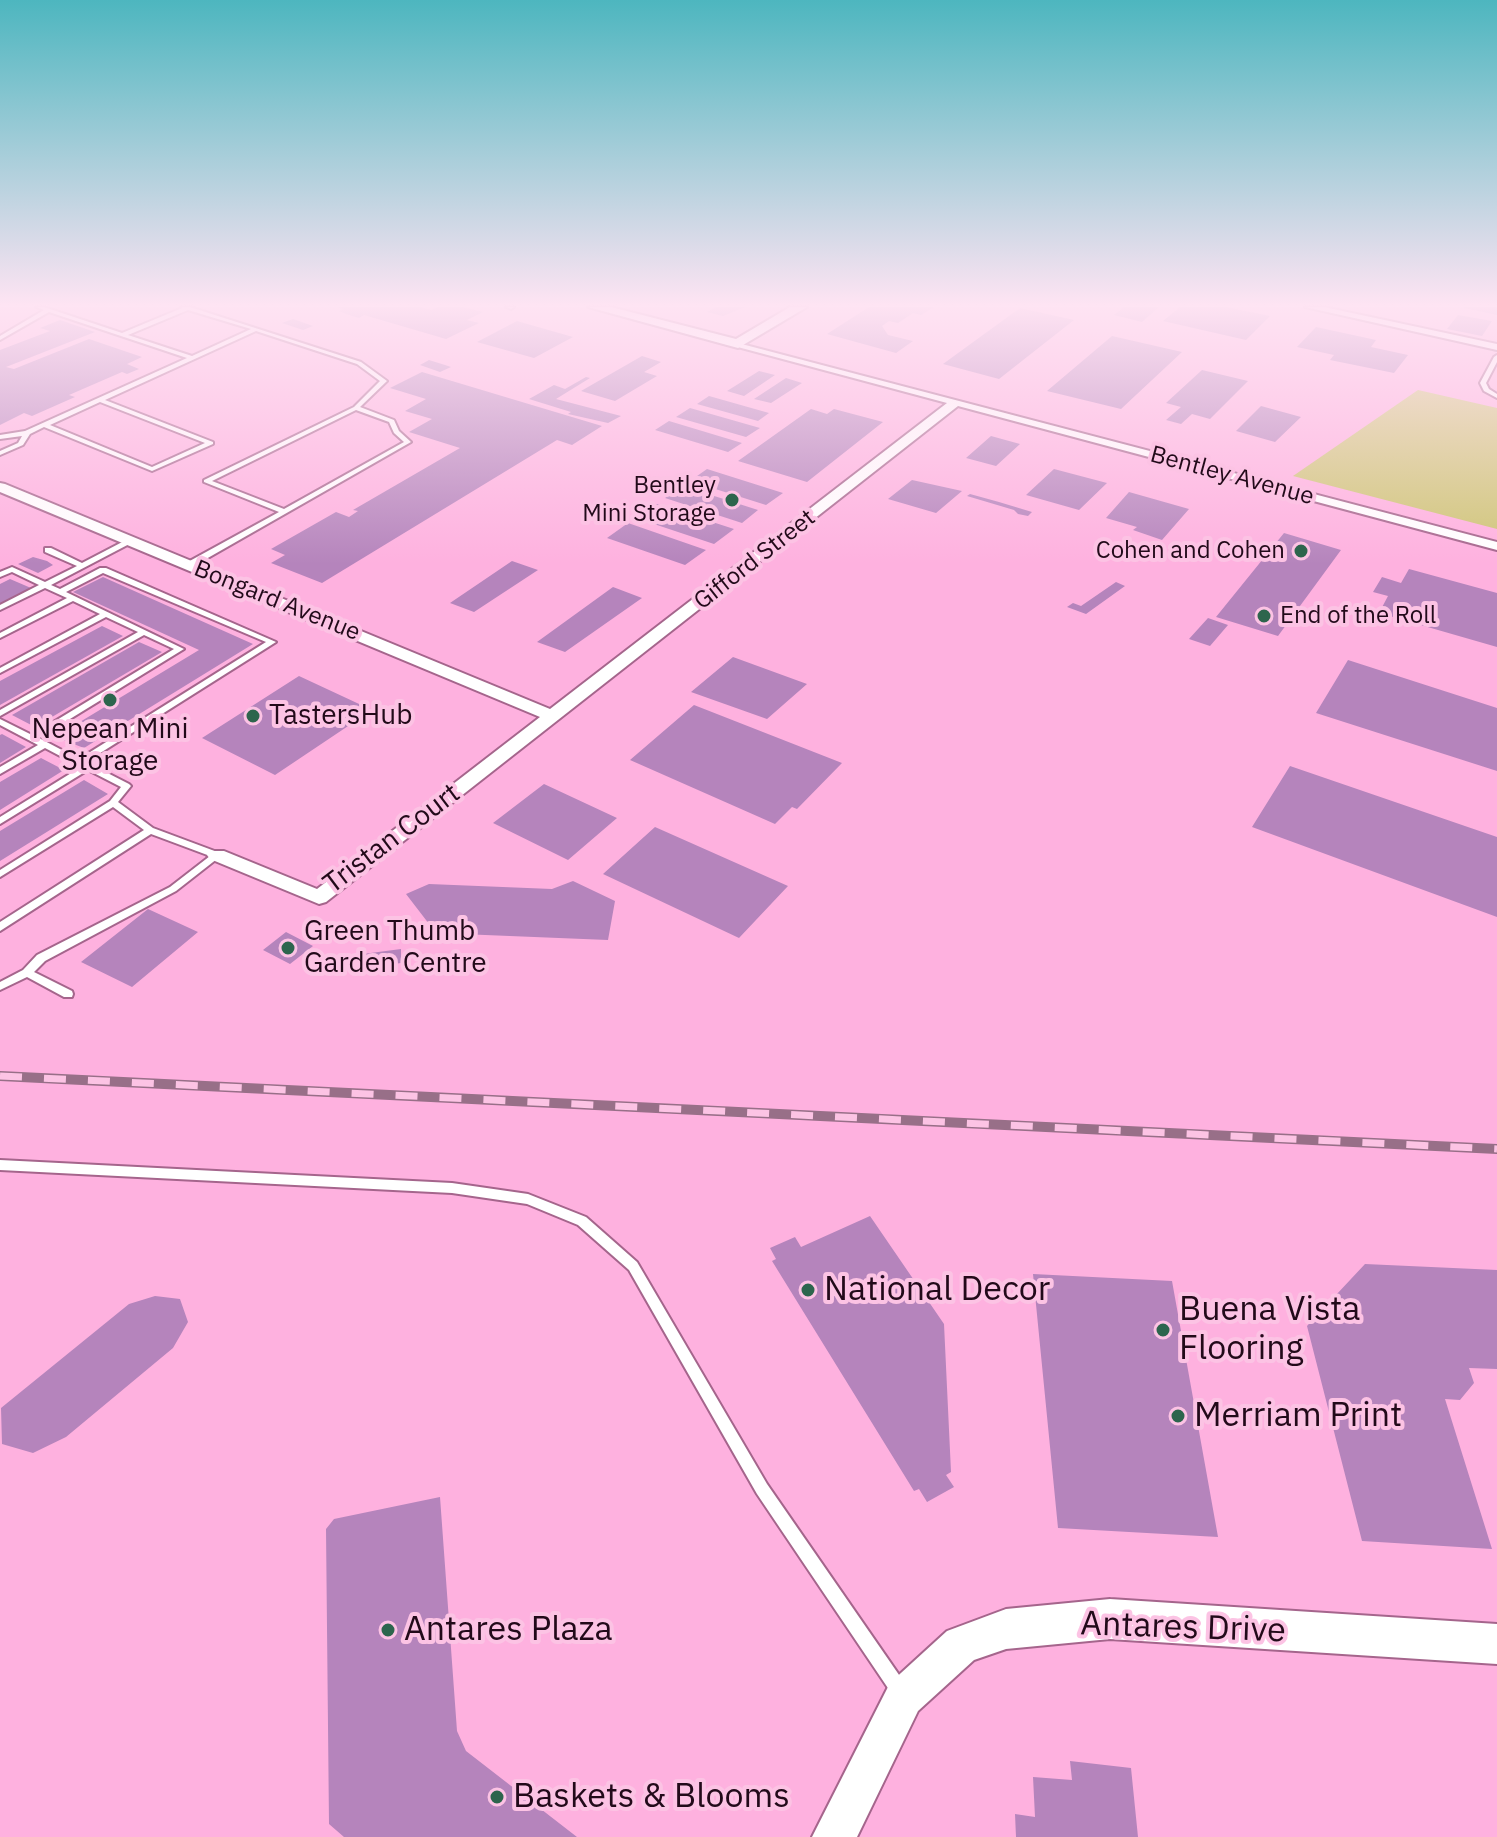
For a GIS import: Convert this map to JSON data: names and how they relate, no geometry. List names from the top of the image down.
{
  "streets": {
    "street": [
      "Bentley Avenue",
      "Gifford Street",
      "Bongard Avenue",
      "Tristan Court",
      "Antares Drive"
    ]
  },
  "crossings": [
    ["Bentley Avenue", "Gifford Street"],
    ["Gifford Street", "Bongard Avenue"],
    ["Gifford Street", "Tristan Court"],
    ["Bongard Avenue", "Tristan Court"]
  ],
  "places": [
    "Bentley Mini Storage",
    "Cohen and Cohen",
    "End of the Roll",
    "Nepean Mini Storage",
    "TastersHub",
    "Green Thumb Garden Centre",
    "National Decor",
    "Buena Vista Flooring",
    "Merriam Print",
    "Antares Plaza",
    "Baskets & Blooms"
  ]
}
